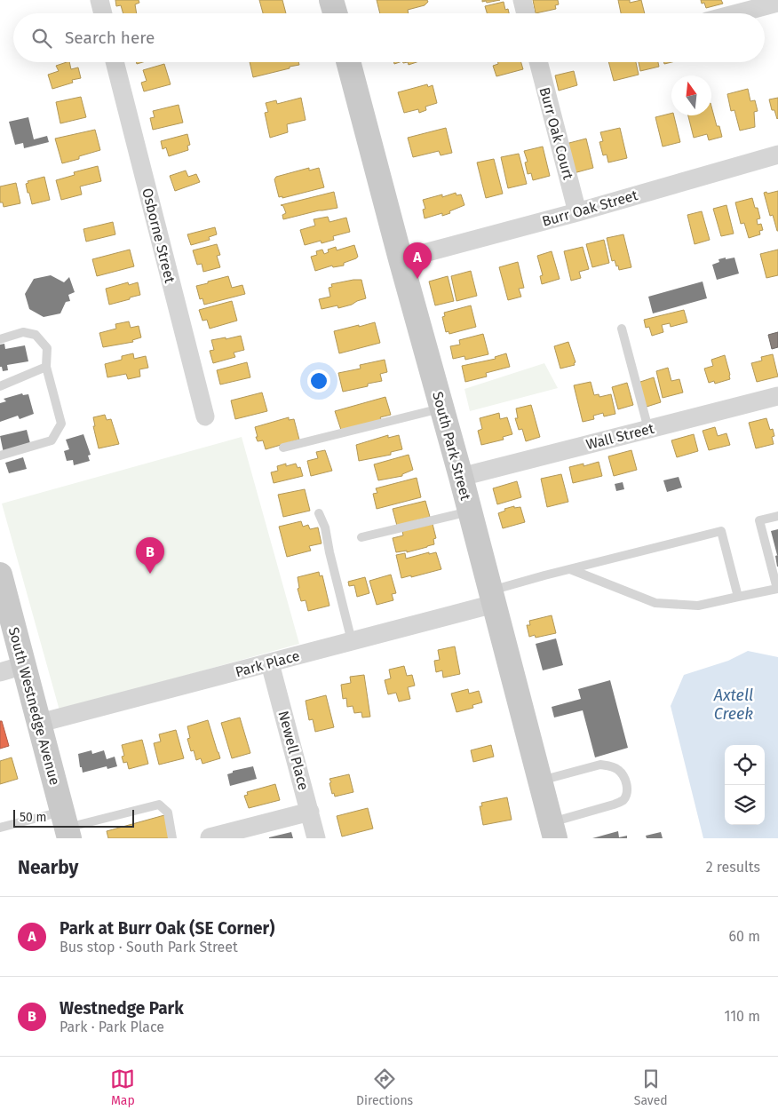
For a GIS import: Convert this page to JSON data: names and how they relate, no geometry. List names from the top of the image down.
{
  "streets": {
    "main road": ["South Park Street", "South Westnedge Avenue"],
    "street": [
      "Burr Oak Court",
      "Burr Oak Street",
      "Osborne Street",
      "Wall Street",
      "Park Place",
      "Newell Place"
    ]
  },
  "crossings": [
    ["Burr Oak Court", "Burr Oak Street"],
    ["Burr Oak Street", "South Park Street"],
    ["Wall Street", "South Park Street"],
    ["South Park Street", "Park Place"],
    ["Park Place", "South Westnedge Avenue"],
    ["Park Place", "Newell Place"]
  ],
  "water": ["Axtell Creek"],
  "scale_bar": "50 m",
  "north": "top",
  "page": {
    "search": "Search here",
    "pins": ["A", "B"],
    "scale": "50 m",
    "heading": ["Nearby", "2 results"],
    "list": [
      {
        "mark": "A",
        "name": "Park at Burr Oak (SE Corner)",
        "note": "Bus stop · South Park Street",
        "value": "60 m"
      },
      {
        "mark": "B",
        "name": "Westnedge Park",
        "note": "Park · Park Place",
        "value": "110 m"
      }
    ],
    "nav": ["Map", "Directions", "Saved"]
  }
}
